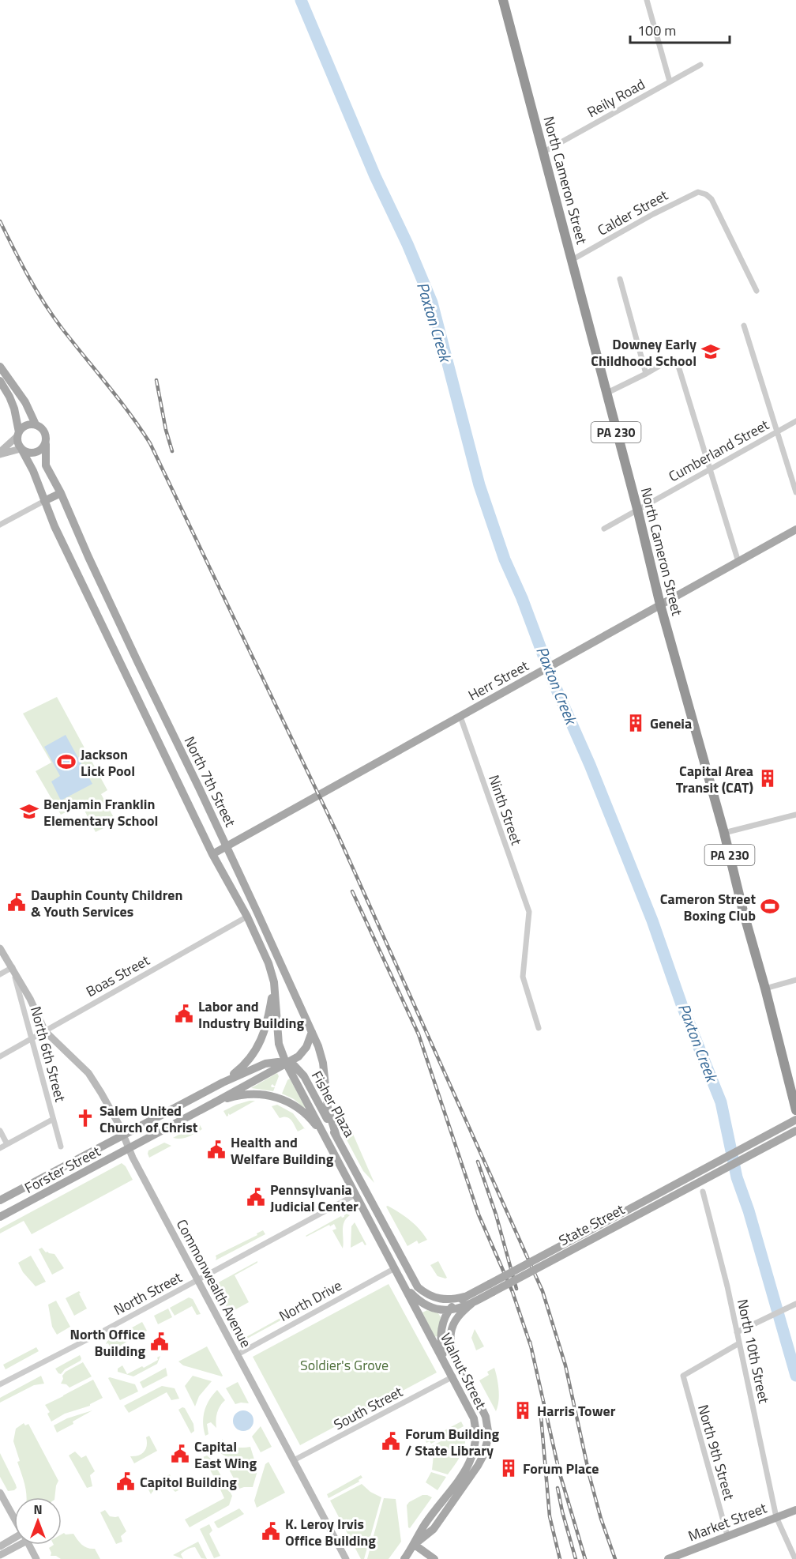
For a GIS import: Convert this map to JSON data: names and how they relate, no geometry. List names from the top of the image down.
{
  "streets": {
    "highway": ["North Cameron Street", "PA 230"],
    "main road": [
      "Herr Street",
      "North 7th Street",
      "Fisher Plaza",
      "Forster Street",
      "State Street",
      "Walnut Street",
      "Market Street"
    ],
    "street": [
      "Reily Road",
      "Calder Street",
      "Cumberland Street",
      "Ninth Street",
      "Boas Street",
      "North 6th Street",
      "Commonwealth Avenue",
      "North Street",
      "North Drive",
      "North 10th Street",
      "South Street",
      "North 9th Street"
    ]
  },
  "crossings": [
    ["Reily Road", "North Cameron Street"],
    ["North Cameron Street", "Calder Street"],
    ["North Cameron Street", "Cumberland Street"],
    ["North Cameron Street", "Herr Street"],
    ["Herr Street", "North 7th Street"],
    ["Herr Street", "Ninth Street"],
    ["North 7th Street", "Boas Street"],
    ["North 7th Street", "Fisher Plaza"],
    ["North 7th Street", "Forster Street"],
    ["Boas Street", "North 6th Street"],
    ["Boas Street", "Commonwealth Avenue"],
    ["North 6th Street", "Commonwealth Avenue"],
    ["Fisher Plaza", "Forster Street"],
    ["Fisher Plaza", "State Street"],
    ["Fisher Plaza", "North Street"],
    ["Fisher Plaza", "North Drive"],
    ["Fisher Plaza", "Walnut Street"],
    ["Forster Street", "Commonwealth Avenue"],
    ["State Street", "Walnut Street"],
    ["Commonwealth Avenue", "North Street"],
    ["Commonwealth Avenue", "North Drive"],
    ["Commonwealth Avenue", "South Street"],
    ["North 10th Street", "North 9th Street"],
    ["North 10th Street", "Market Street"],
    ["Walnut Street", "South Street"],
    ["North 9th Street", "Market Street"]
  ],
  "water": ["Paxton Creek"],
  "parks": ["Soldier's Grove"],
  "places": {
    "school or university": ["Downey Early Childhood School", "Benjamin Franklin Elementary School"],
    "building": [
      "Geneia",
      "Capital Area Transit (CAT)",
      "Harris Tower",
      "Forum Place"
    ],
    "sports": ["Jackson Lick Pool", "Cameron Street Boxing Club"],
    "public building": [
      "Dauphin County Children & Youth Services",
      "Labor and Industry Building",
      "Health and Welfare Building",
      "Pennsylvania Judicial Center",
      "North Office Building",
      "Forum Building / State Library",
      "Capital East Wing",
      "Capitol Building",
      "K. Leroy Irvis Office Building"
    ],
    "church": ["Salem United Church of Christ"]
  },
  "scale_bar": "100 m",
  "north": "top"
}
